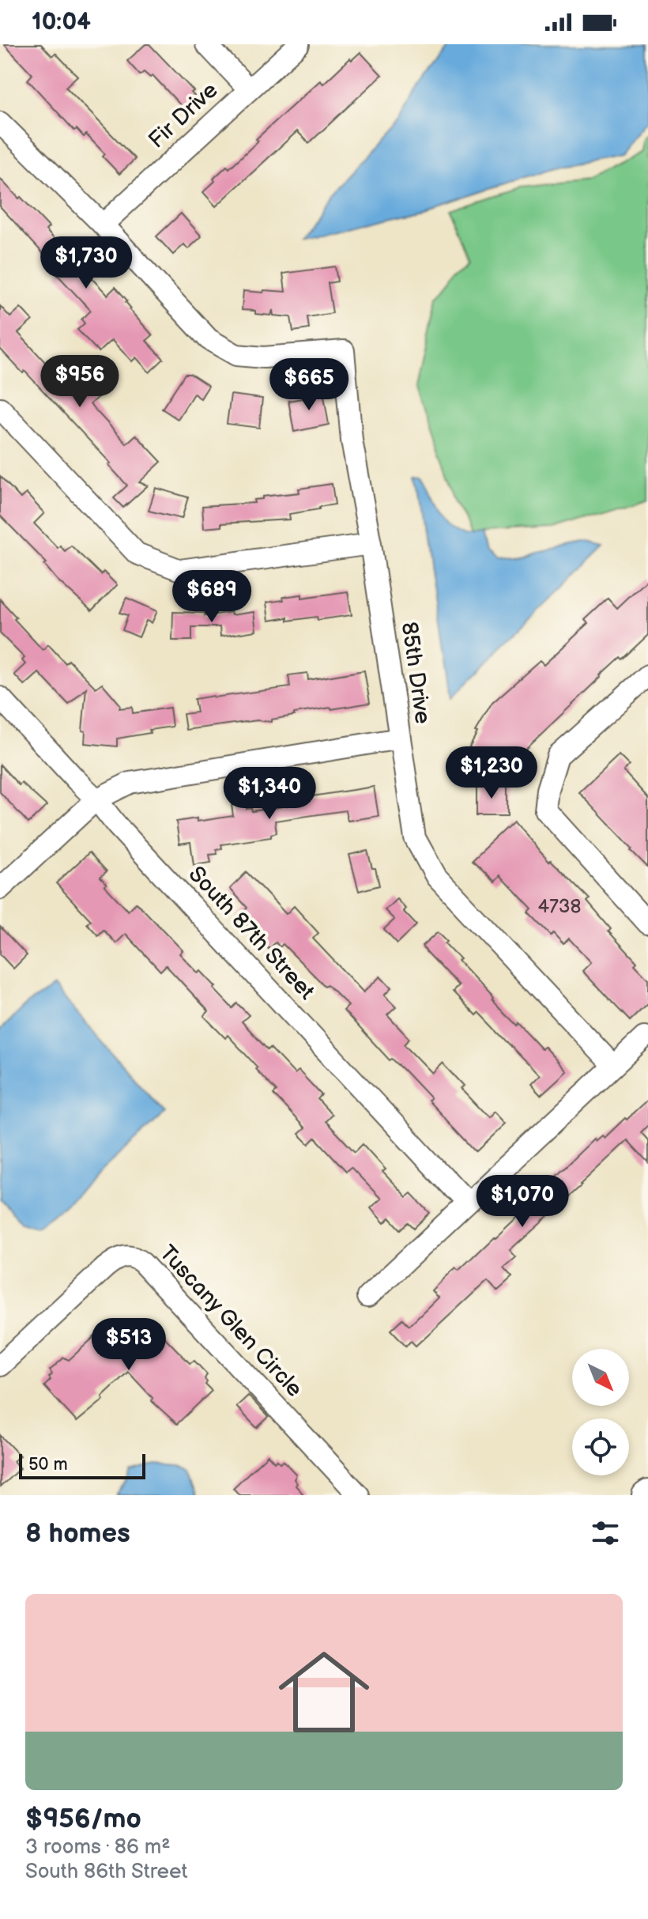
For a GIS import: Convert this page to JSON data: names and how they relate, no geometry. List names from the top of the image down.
{
  "streets": {
    "street": [
      "Fir Drive",
      "85th Drive",
      "South 87th Street",
      "Tuscany Glen Circle"
    ]
  },
  "crossings": [
    ["Fir Drive", "85th Drive"]
  ],
  "house_numbers": ["4738"],
  "scale_bar": "50 m",
  "north": "bottom right",
  "page": {
    "status": "10:04",
    "price": [
      "$1,730",
      "$956",
      "$665",
      "$689",
      "$1,230",
      "$1,340",
      "$1,070",
      "$513"
    ],
    "scale": "50 m",
    "heading": "8 homes",
    "list": [
      {
        "name": "$956/mo",
        "note": "3 rooms · 86 m² · South 86th Street"
      }
    ]
  }
}
